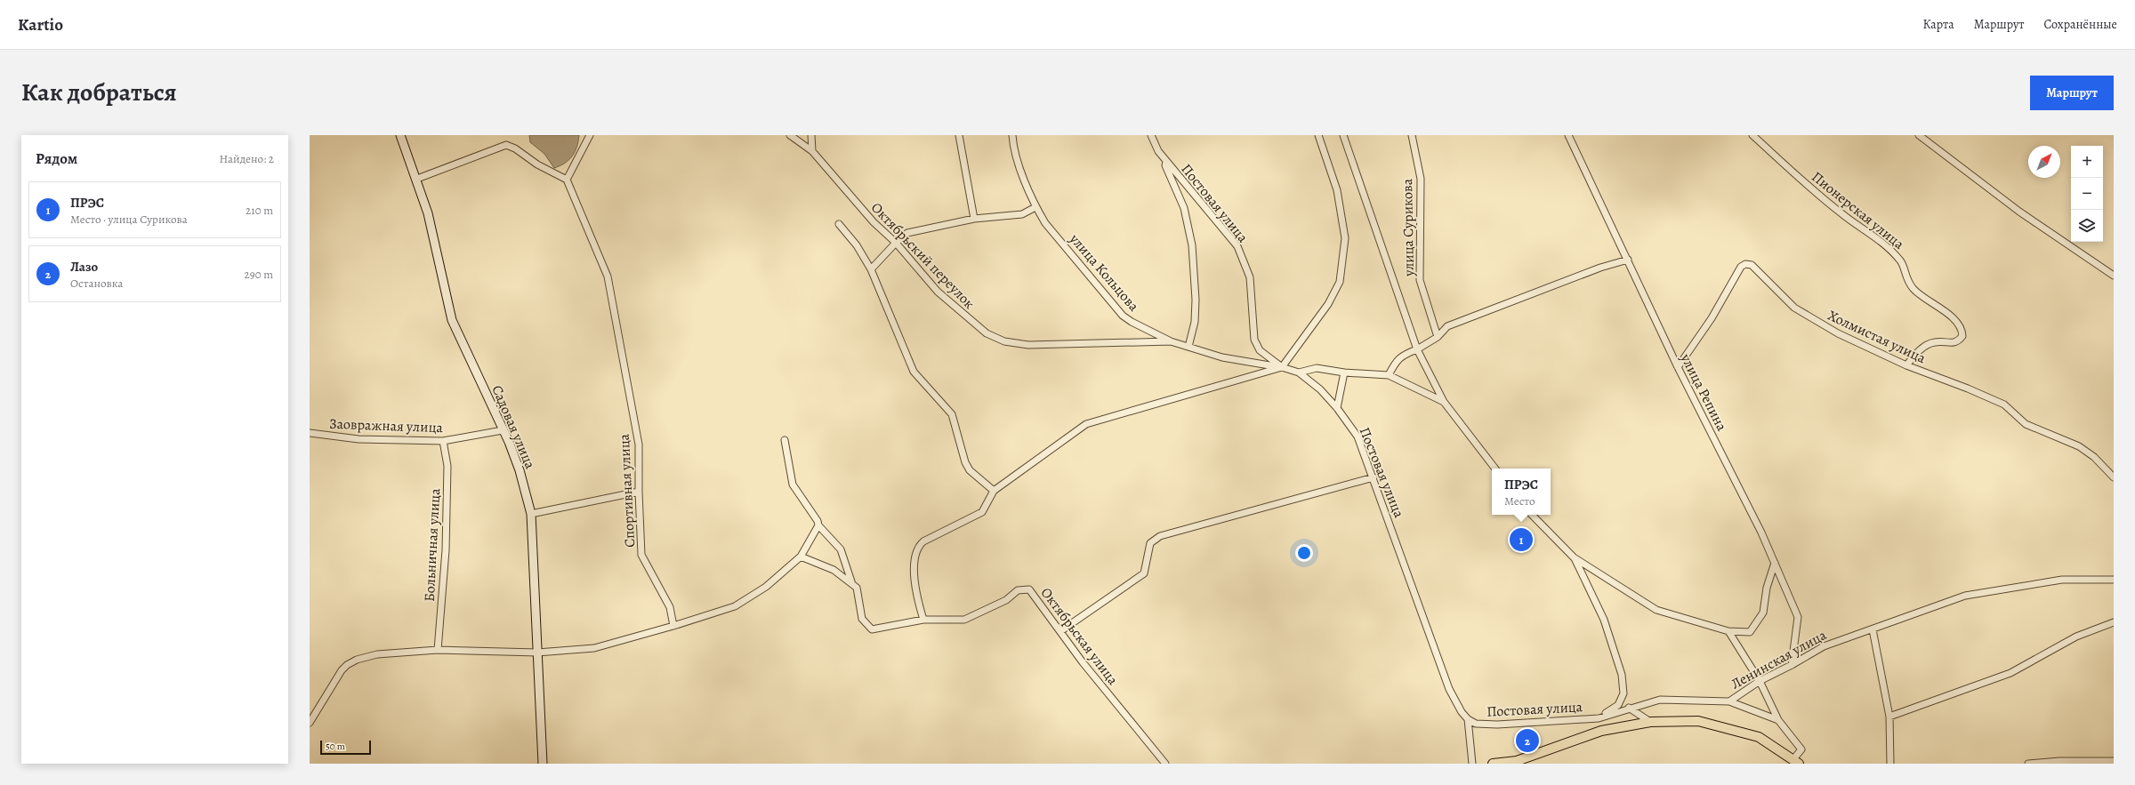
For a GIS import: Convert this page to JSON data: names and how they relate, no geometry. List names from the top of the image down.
{
  "streets": {
    "street": [
      "Постовая улица",
      "Пионерская улица",
      "улица Сурикова",
      "Октябрьский переулок",
      "улица Кольцова",
      "Холмистая улица",
      "улица Репина",
      "Заовражная улица",
      "Садовая улица",
      "Спортивная улица",
      "Больничная улица",
      "Октябрьская улица",
      "Ленинская улица"
    ]
  },
  "crossings": [
    ["Постовая улица", "улица Кольцова"],
    ["Постовая улица", "Ленинская улица"],
    ["Пионерская улица", "Холмистая улица"],
    ["Октябрьский переулок", "улица Кольцова"],
    ["Холмистая улица", "улица Репина"],
    ["улица Репина", "Ленинская улица"],
    ["Заовражная улица", "Садовая улица"],
    ["Заовражная улица", "Больничная улица"]
  ],
  "scale_bar": "50 m",
  "north": "top right",
  "page": {
    "header": "Kartio",
    "nav": ["Карта", "Маршрут", "Сохранённые"],
    "title": "Как добраться",
    "buttons": "Маршрут",
    "heading": ["Рядом", "Найдено: 2"],
    "map_buttons": ["+", "−"],
    "list": [
      {
        "mark": "1",
        "name": "ПРЭС",
        "note": "Место · улица Сурикова",
        "value": "210 m"
      },
      {
        "mark": "2",
        "name": "Лазо",
        "note": "Остановка",
        "value": "290 m"
      }
    ],
    "popup": ["ПРЭС", "Место"],
    "pins": ["1", "2"],
    "scale": "50 m"
  }
}
